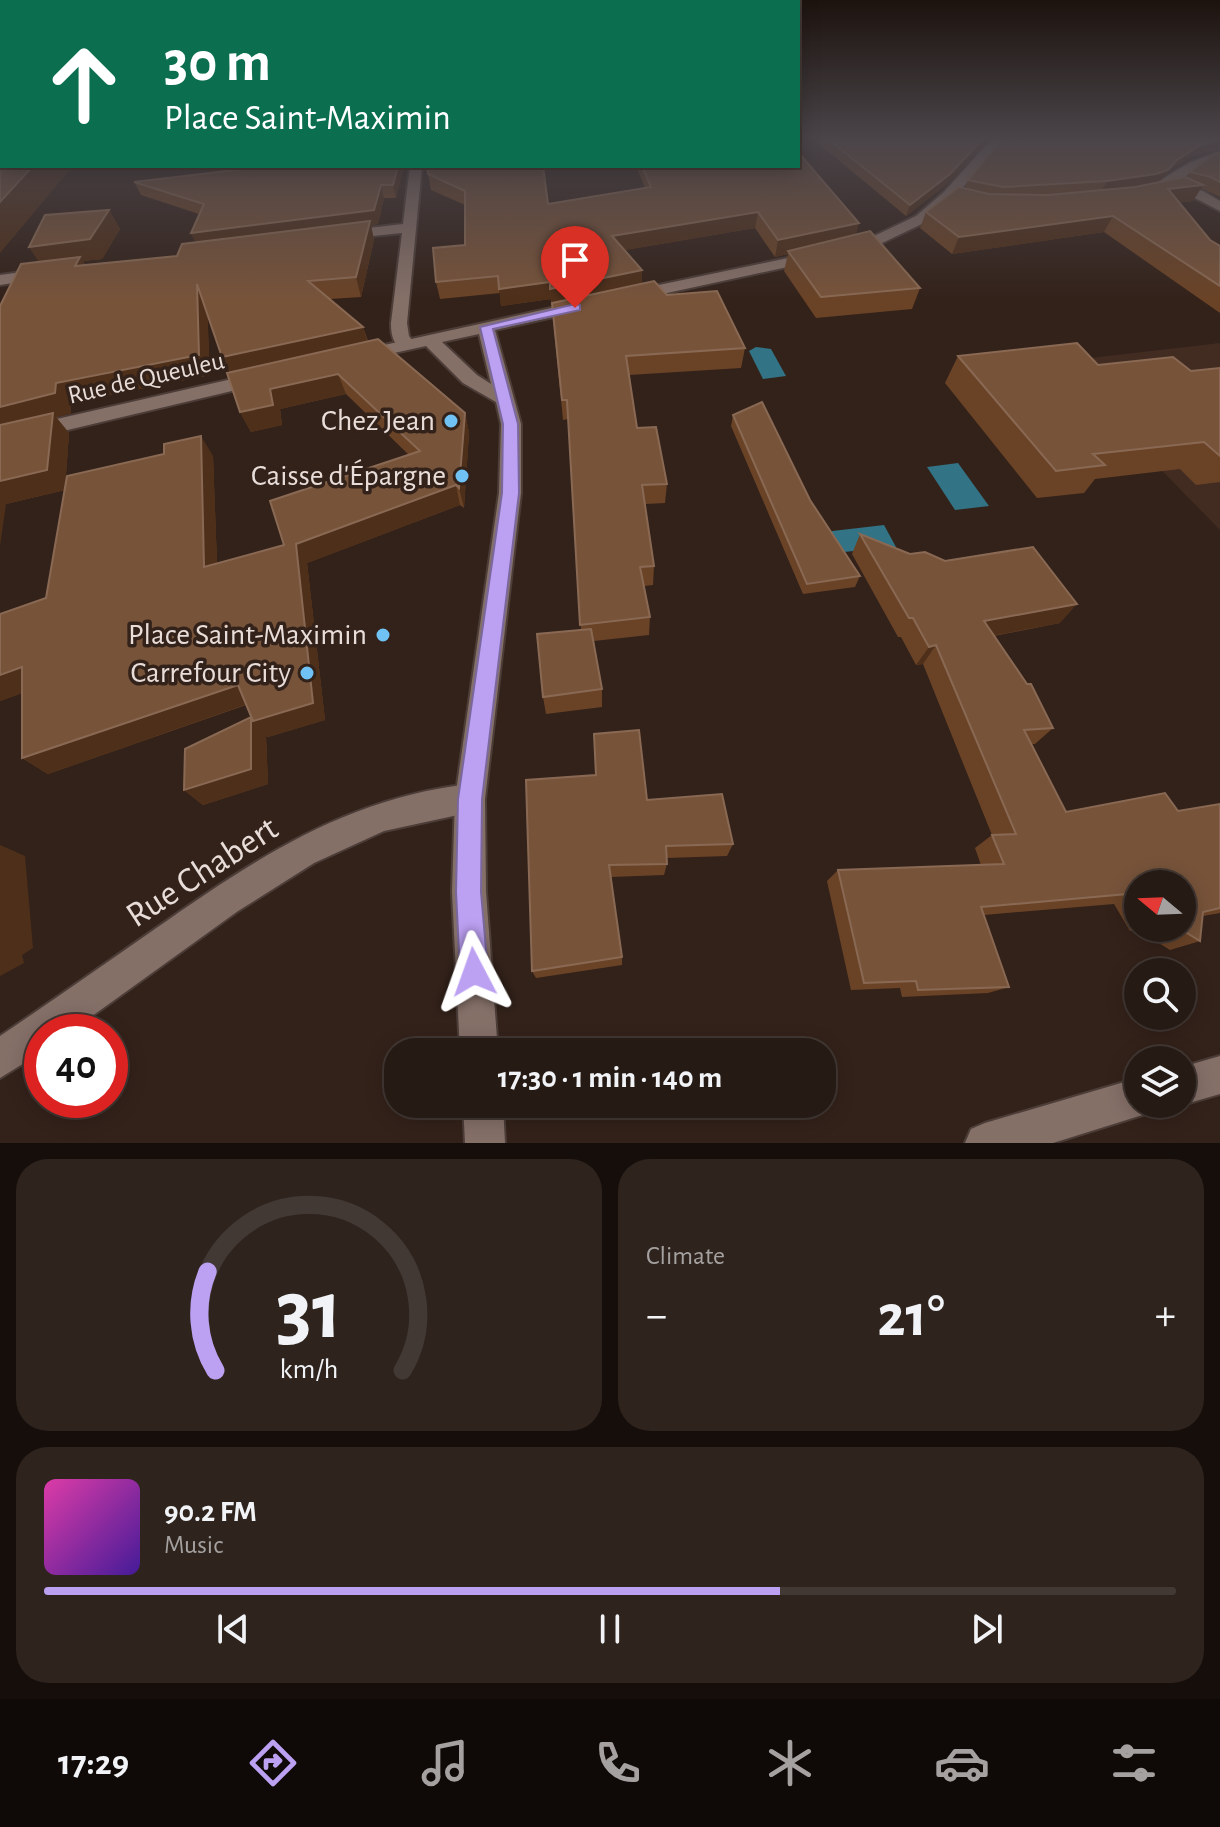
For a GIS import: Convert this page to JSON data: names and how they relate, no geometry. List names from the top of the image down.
{
  "streets": {
    "street": ["Rue de Queuleu", "Rue Chabert"]
  },
  "places": [
    "Chez Jean",
    "Caisse d'Épargne",
    "Place Saint-Maximin",
    "Carrefour City"
  ],
  "north": "left",
  "page": {
    "turn": ["30 m", "Place Saint-Maximin"],
    "limit": "40",
    "trip": "17:30 · 1 min · 140 m",
    "tile": "Climate",
    "heat": ["−", "21°", "+"],
    "song": ["90.2 FM", "Music"],
    "tabs": "17:29",
    "gauge": ["31", "km/h"]
  }
}
